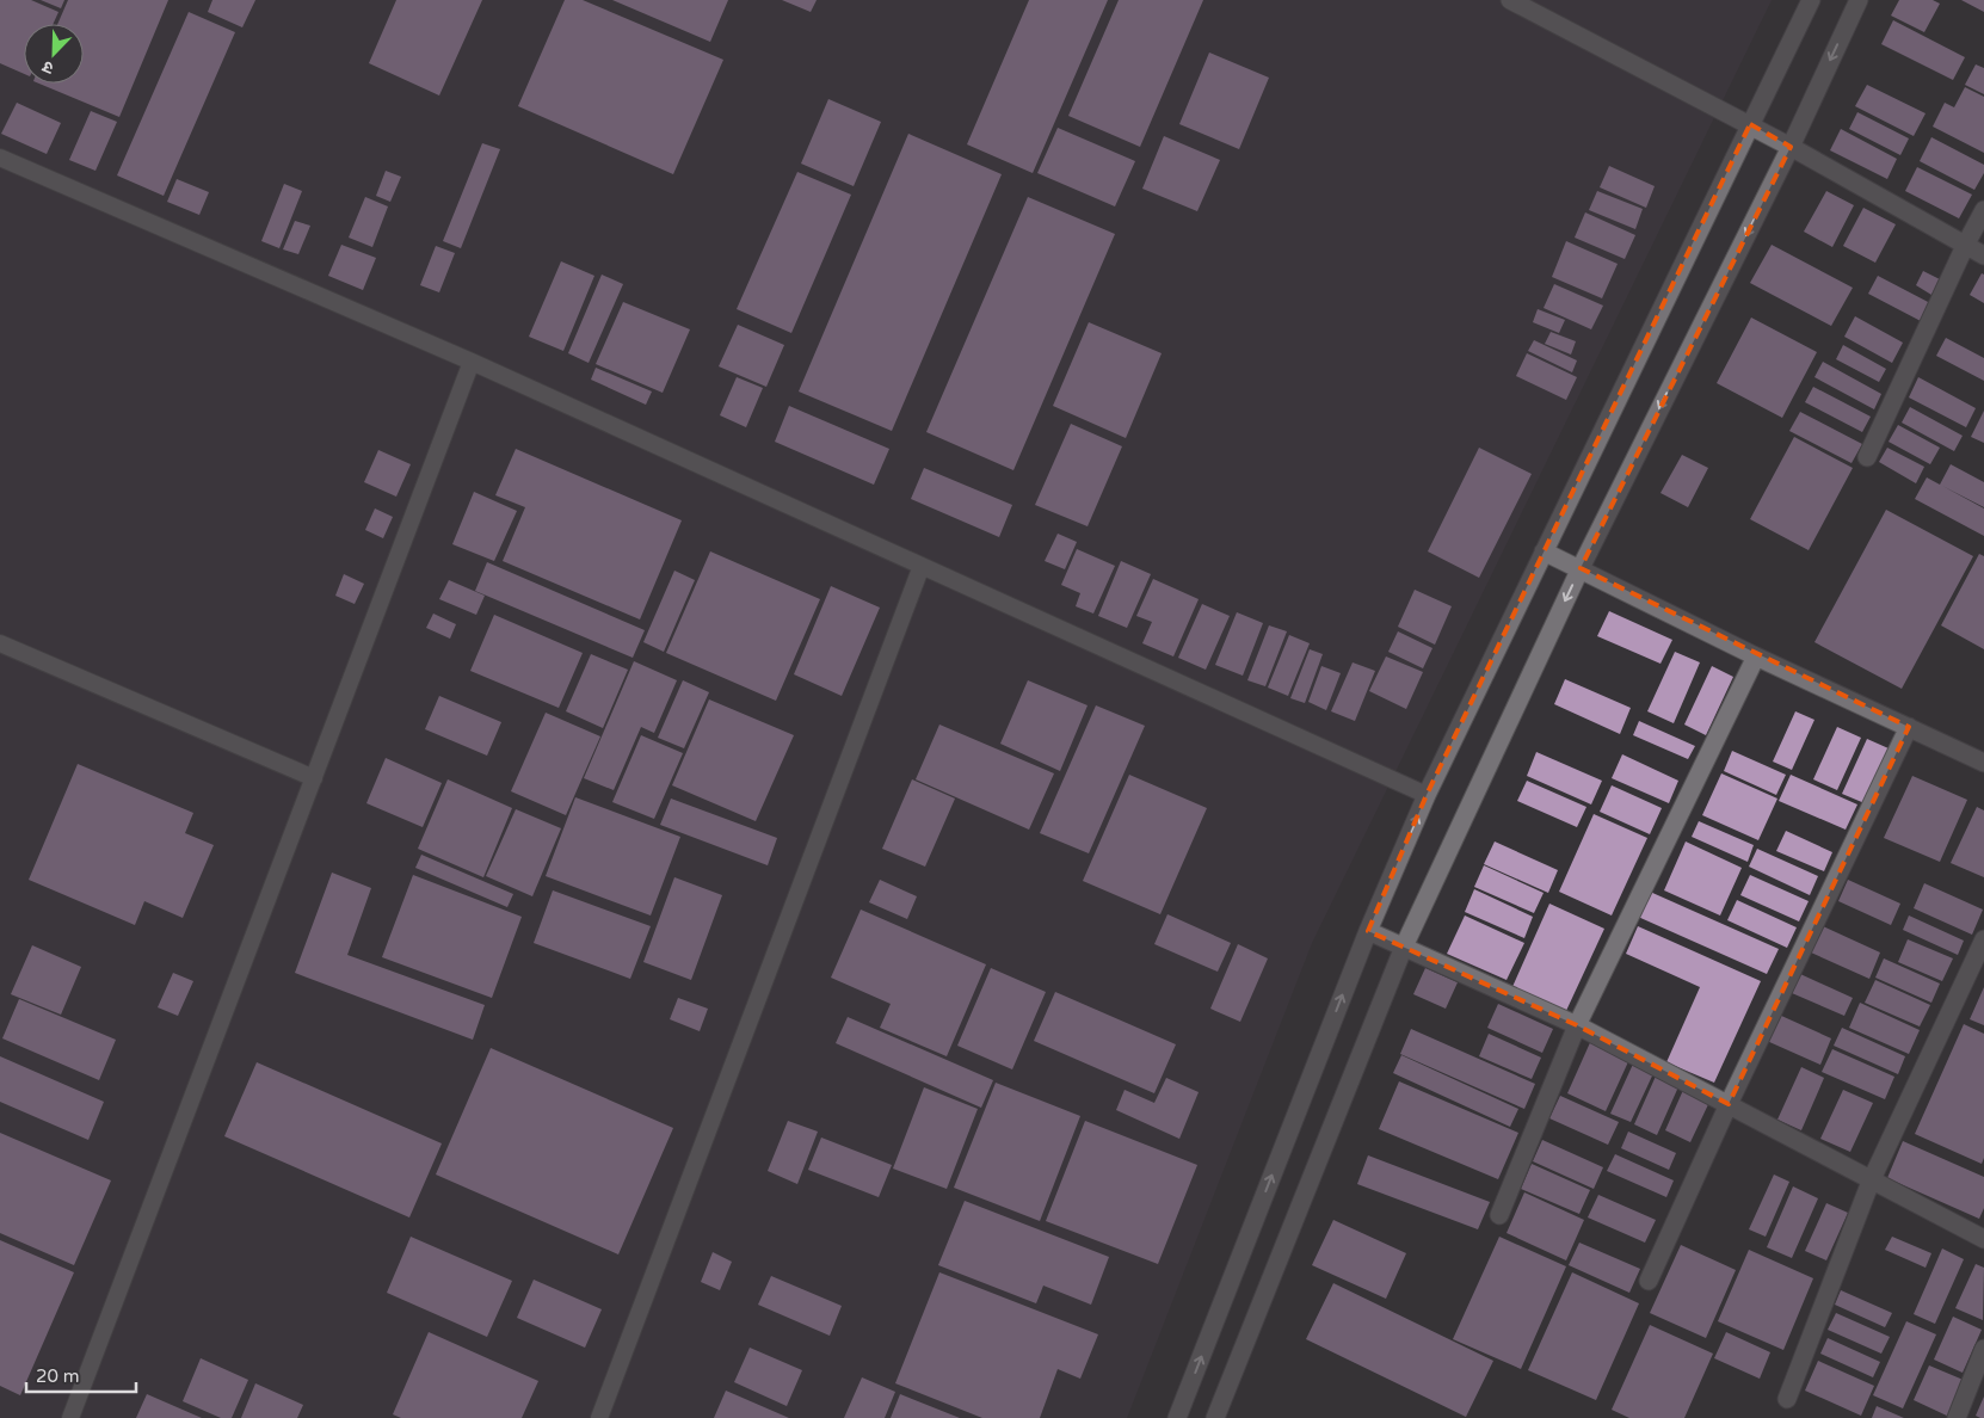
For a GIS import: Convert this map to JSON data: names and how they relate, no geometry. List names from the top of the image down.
{
  "scale_bar": "20 m",
  "north": "bottom left"
}
